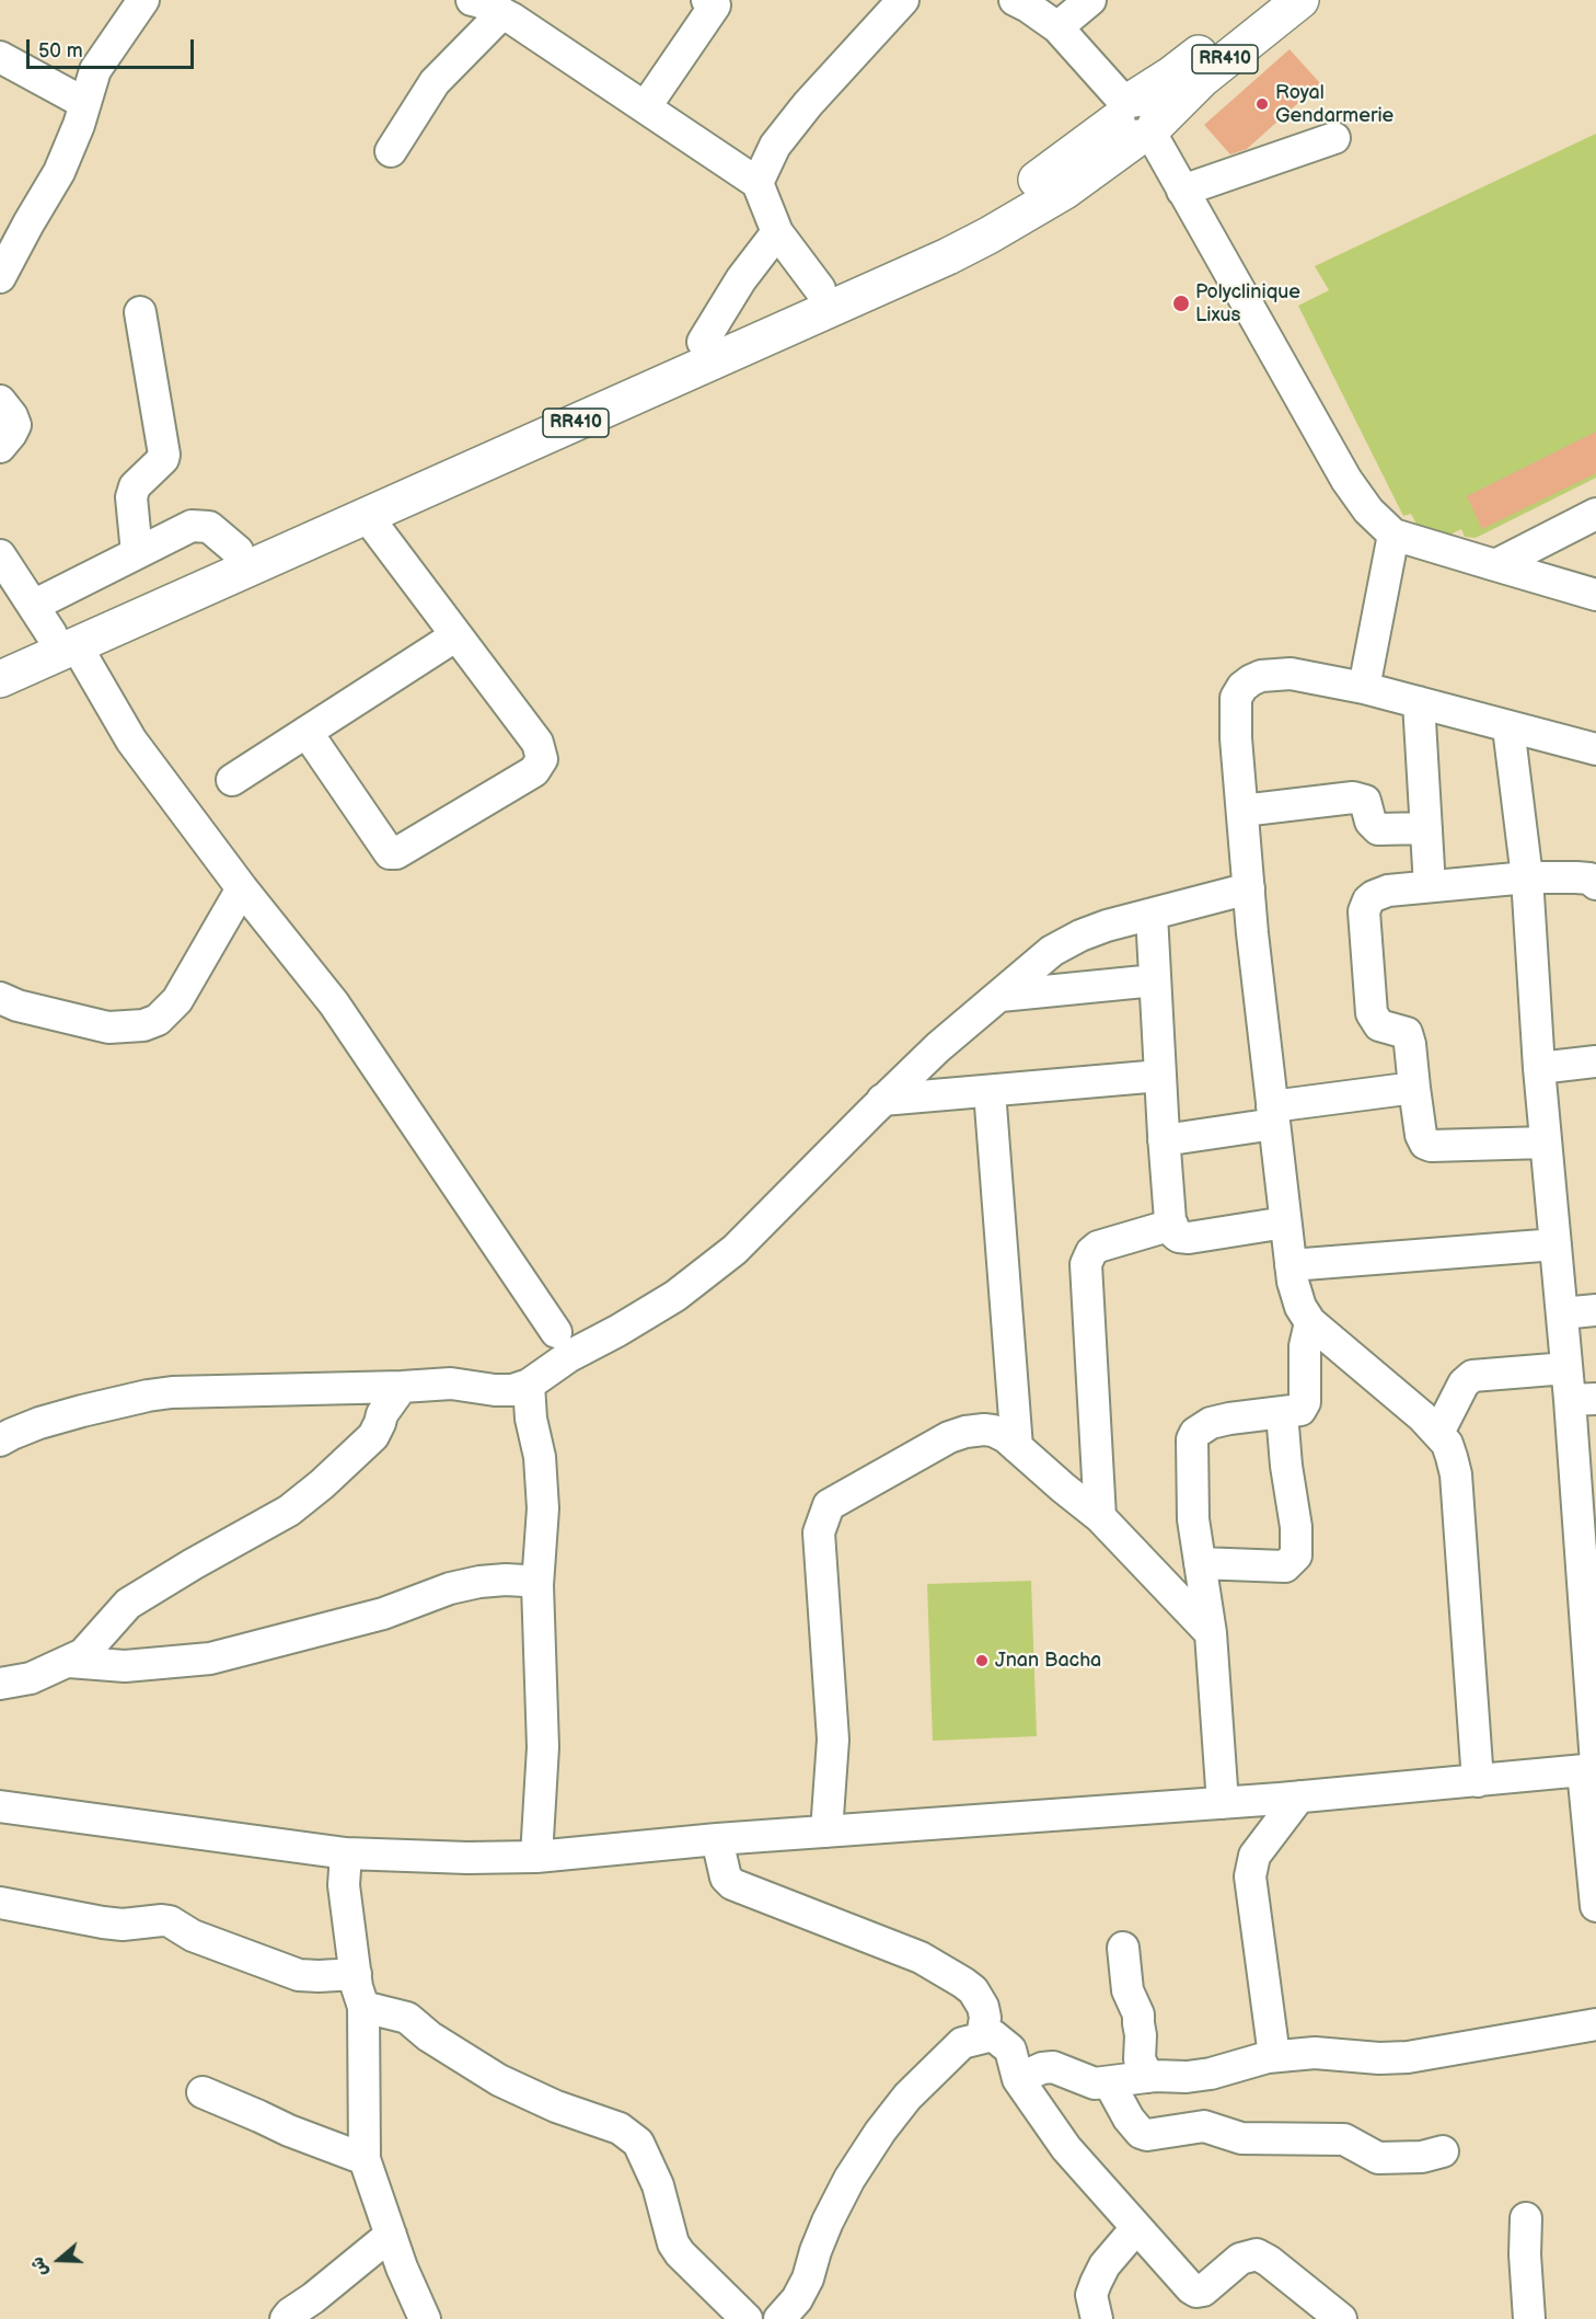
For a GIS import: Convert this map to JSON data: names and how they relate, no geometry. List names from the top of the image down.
{
  "streets": {
    "highway": ["RR410"]
  },
  "places": ["Royal Gendarmerie", "Polyclinique Lixus", "Jnan Bacha"],
  "scale_bar": "50 m",
  "north": "left"
}
